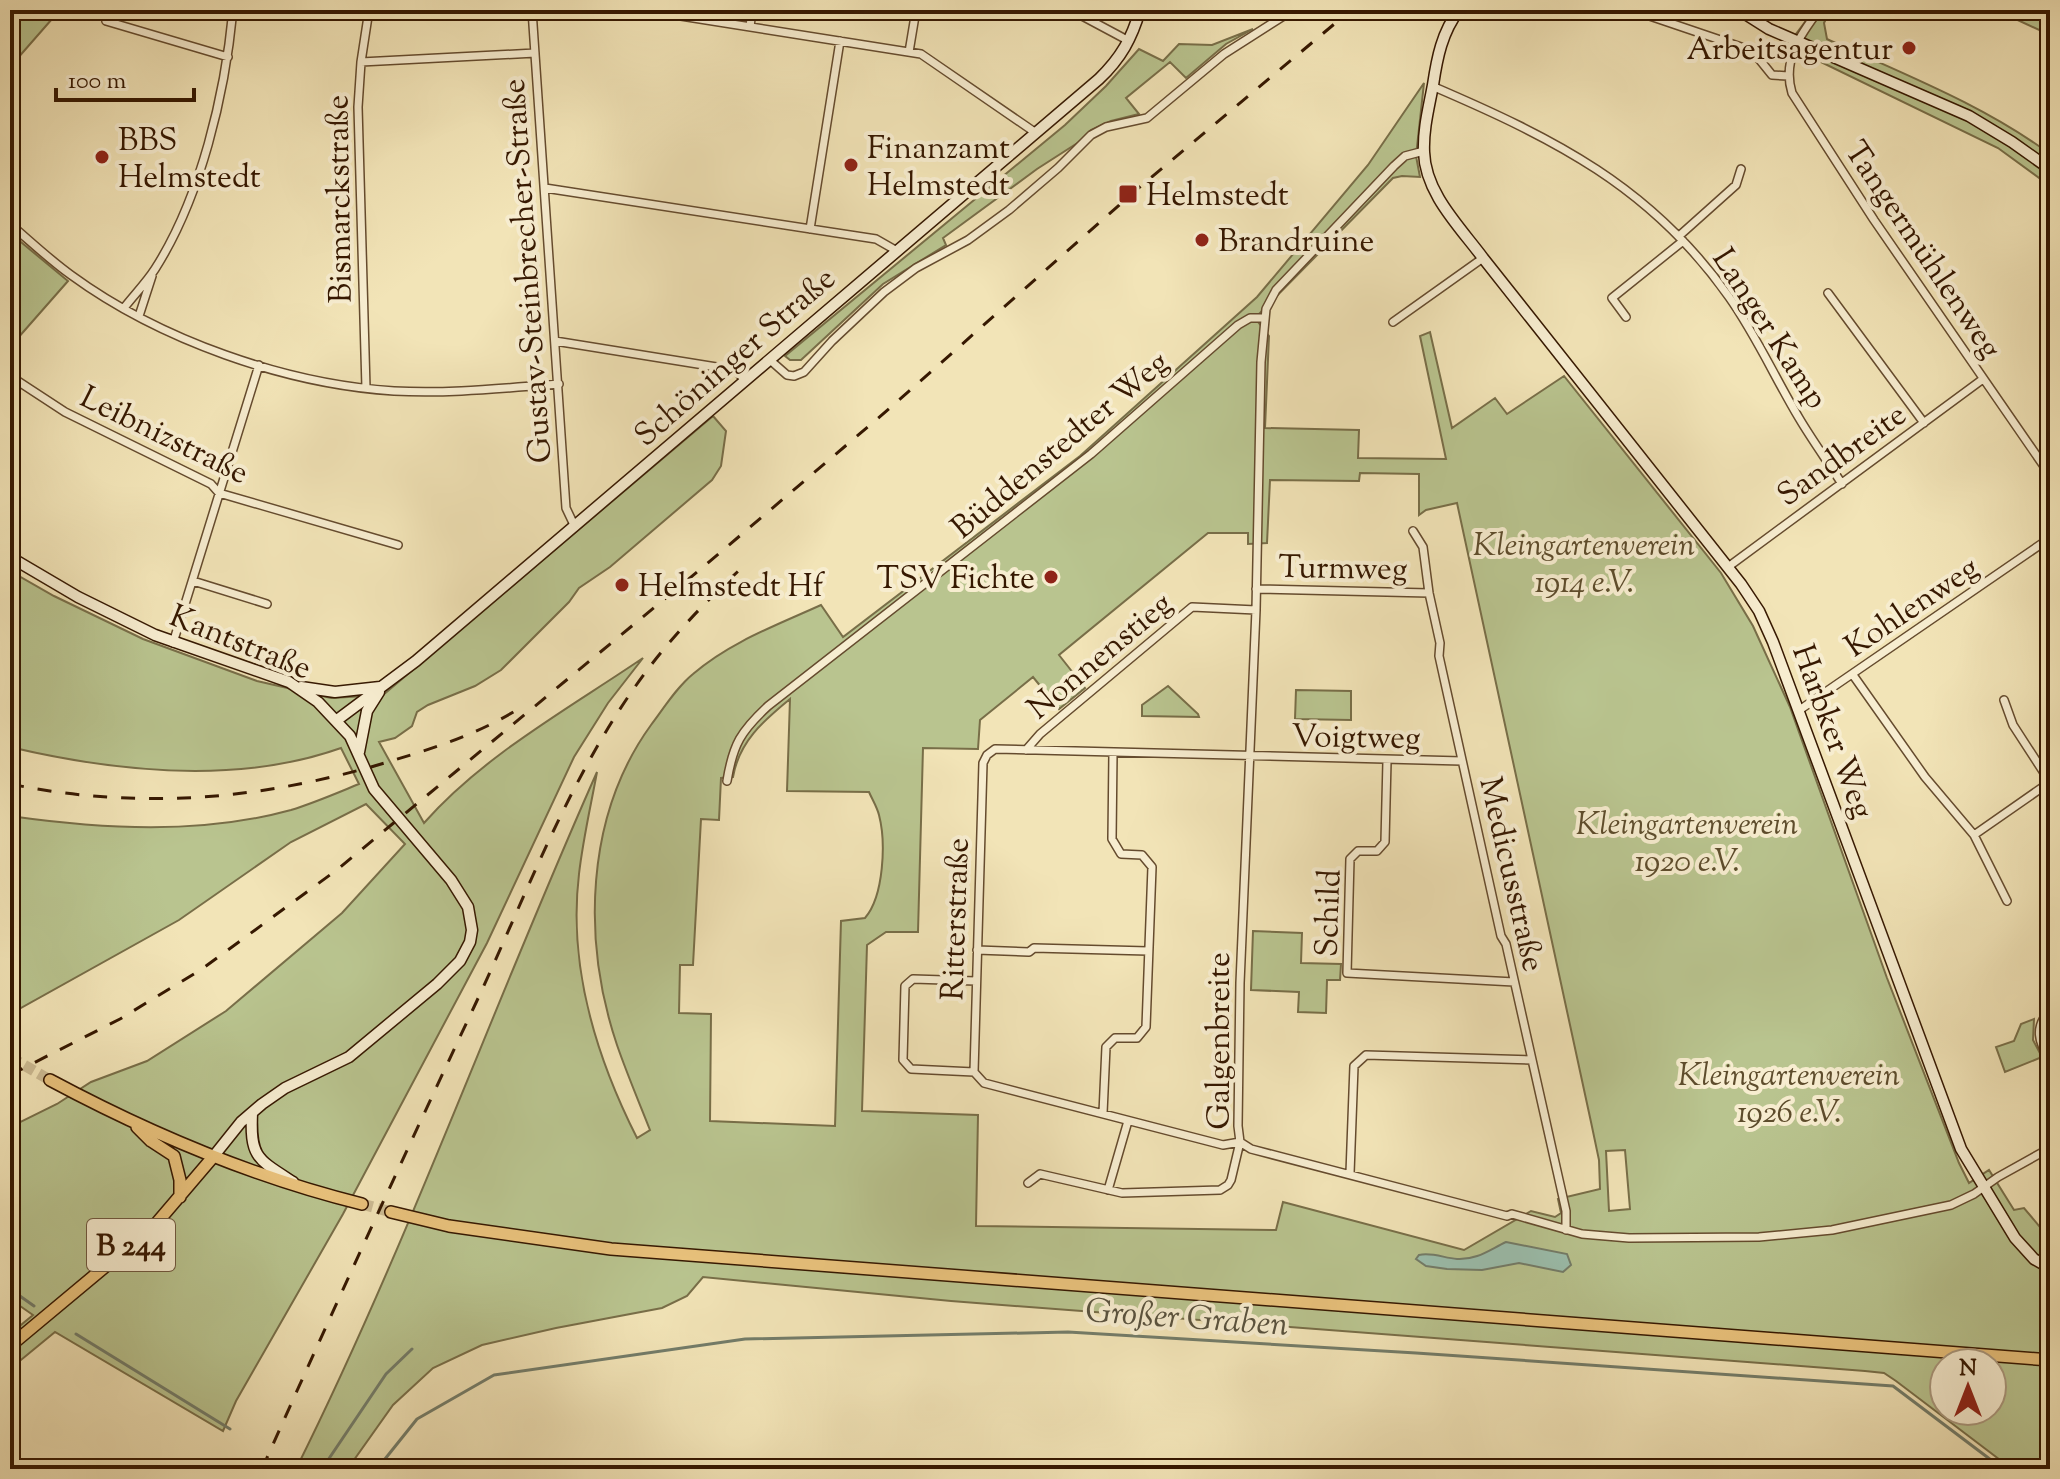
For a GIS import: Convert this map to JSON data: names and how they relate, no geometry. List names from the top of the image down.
{
  "streets": {
    "main road": [
      "Schöninger Straße",
      "Kantstraße",
      "Harbker Weg",
      "B 244"
    ],
    "street": [
      "Bismarckstraße",
      "Tangermühlenweg",
      "Gustav-Steinbrecher-Straße",
      "Langer Kamp",
      "Leibnizstraße",
      "Büddenstedter Weg",
      "Sandbreite",
      "Turmweg",
      "Kohlenweg",
      "Nonnenstieg",
      "Voigtweg",
      "Medicusstraße",
      "Schild",
      "Ritterstraße",
      "Galgenbreite"
    ]
  },
  "crossings": [
    ["Tangermühlenweg", "Sandbreite"],
    ["Gustav-Steinbrecher-Straße", "Schöninger Straße"],
    ["Langer Kamp", "Sandbreite"],
    ["Langer Kamp", "Harbker Weg"],
    ["Schöninger Straße", "Kantstraße"],
    ["Büddenstedter Weg", "Galgenbreite"],
    ["Sandbreite", "Harbker Weg"],
    ["Turmweg", "Medicusstraße"],
    ["Turmweg", "Galgenbreite"],
    ["Kohlenweg", "Harbker Weg"],
    ["Nonnenstieg", "Ritterstraße"],
    ["Nonnenstieg", "Galgenbreite"],
    ["Harbker Weg", "Galgenbreite"],
    ["Voigtweg", "Medicusstraße"],
    ["Voigtweg", "Schild"],
    ["Voigtweg", "Ritterstraße"],
    ["Voigtweg", "Galgenbreite"],
    ["Medicusstraße", "Schild"],
    ["Medicusstraße", "Galgenbreite"],
    ["Ritterstraße", "Galgenbreite"]
  ],
  "water": ["Großer Graben"],
  "parks": ["Kleingartenverein 1914 e.V.", "Kleingartenverein 1920 e.V.", "Kleingartenverein 1926 e.V."],
  "places": {
    "other": [
      "Arbeitsagentur",
      "BBS Helmstedt",
      "Finanzamt Helmstedt",
      "Brandruine",
      "TSV Fichte",
      "Helmstedt Hf"
    ],
    "transit": ["Helmstedt"]
  },
  "scale_bar": "100 m",
  "north": "top"
}
